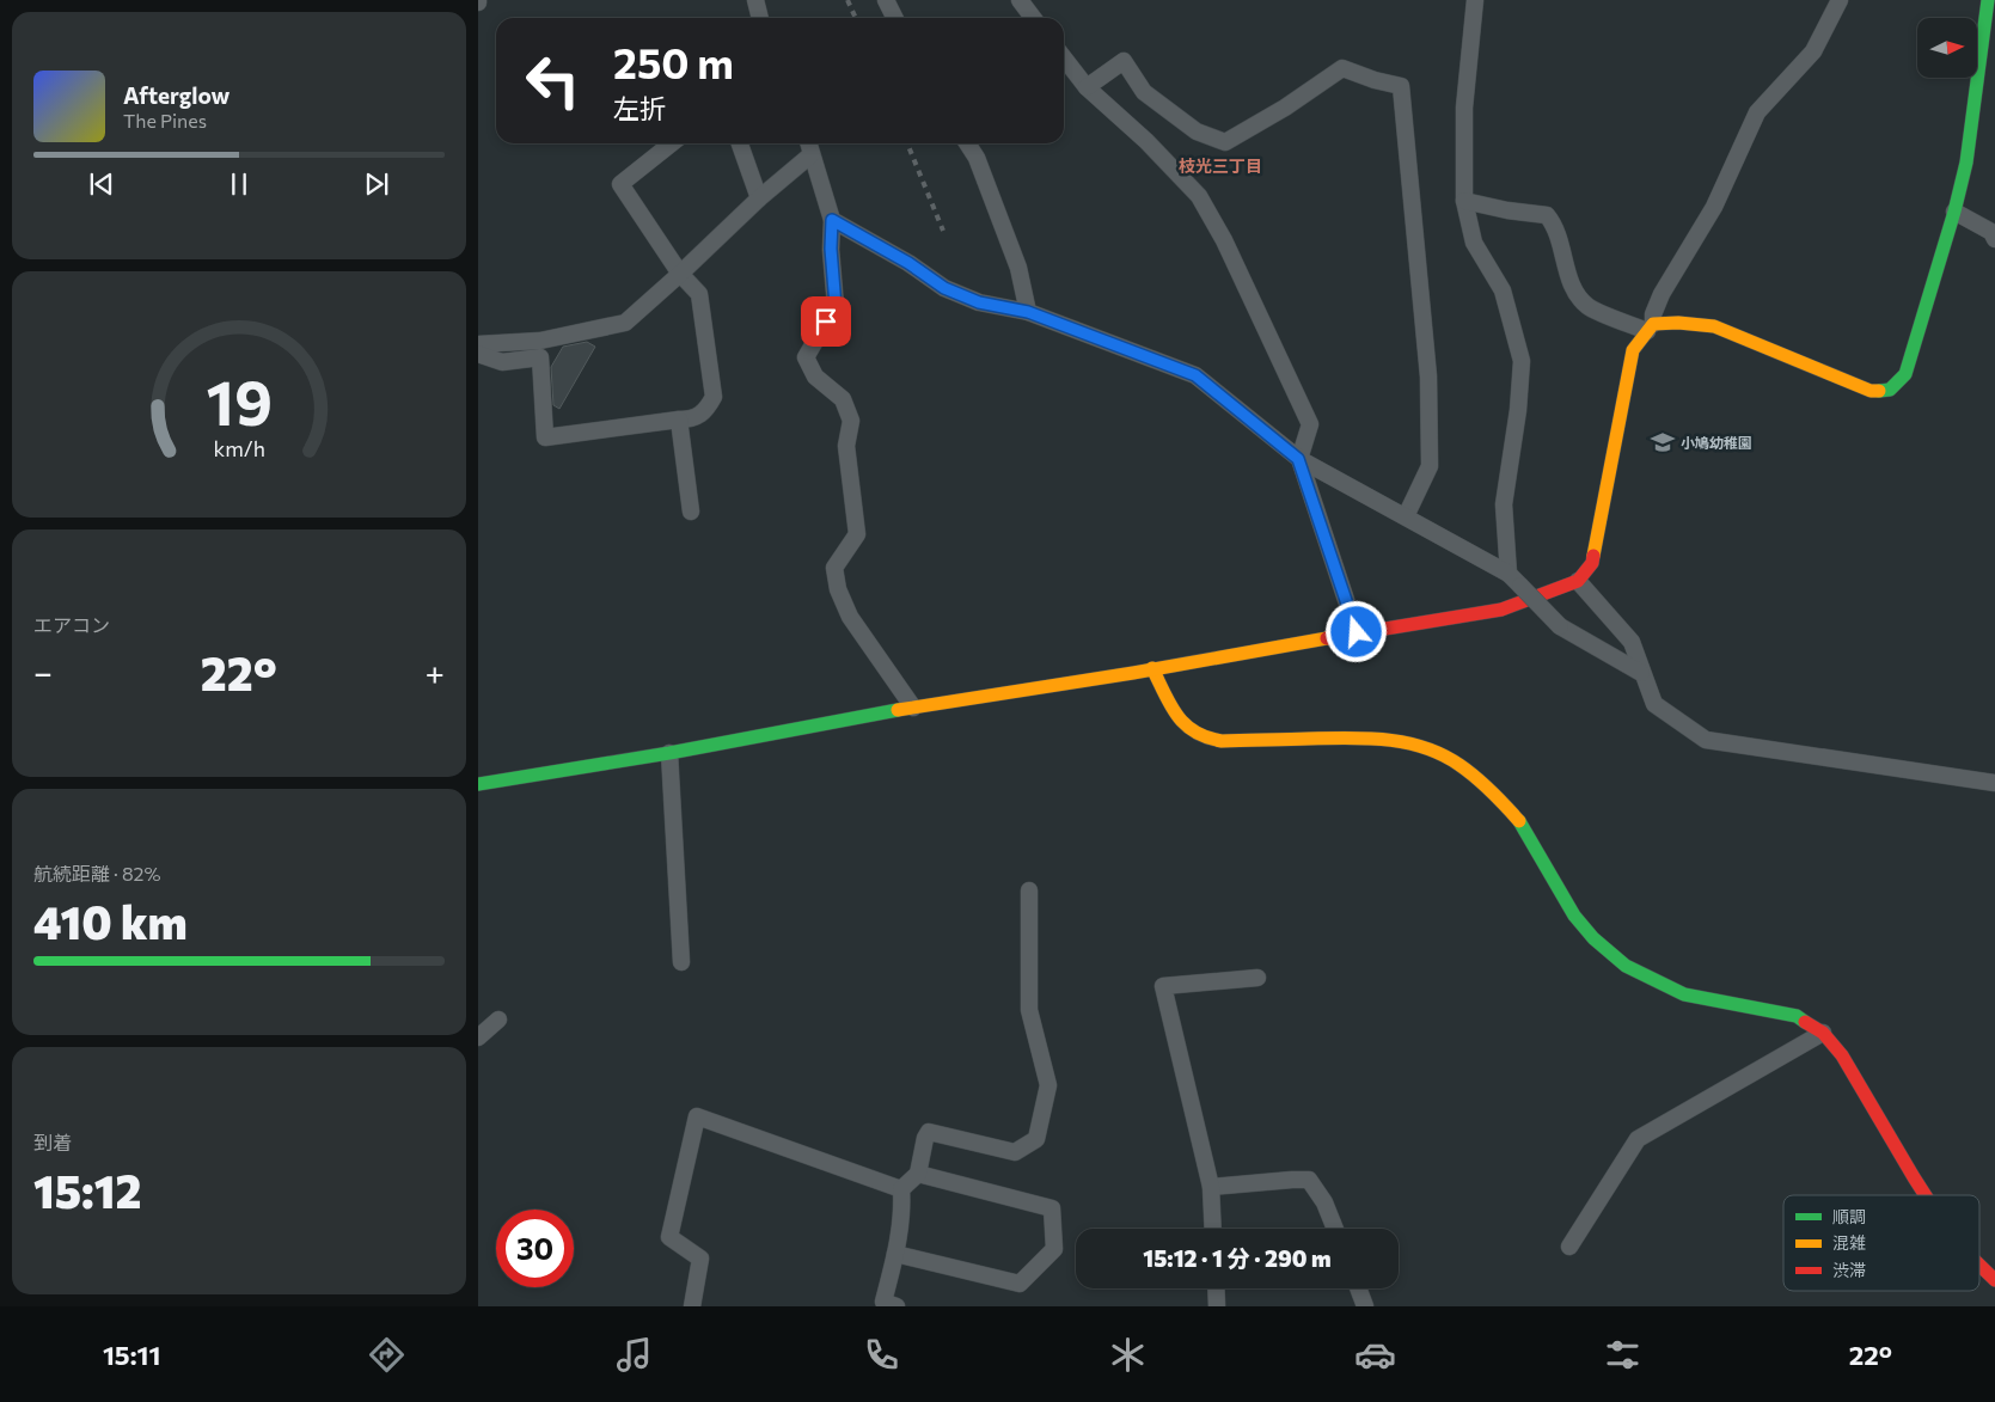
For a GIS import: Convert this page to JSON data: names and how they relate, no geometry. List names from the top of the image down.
{
  "districts": ["枝光三丁目"],
  "places": {
    "school or university": ["小鳩幼稚園"]
  },
  "legend": ["順調", "混雑", "渋滞"],
  "north": "right",
  "page": {
    "turn": ["250 m", "左折"],
    "song": ["Afterglow", "The Pines"],
    "tile": [
      "エアコン",
      ["航続距離 · 82%", "410 km"],
      ["到着", "15:12"]
    ],
    "heat": ["−", "22°", "+"],
    "limit": "30",
    "trip": "15:12 · 1 分 · 290 m",
    "tabs": ["15:11", "22°"],
    "gauge": ["19", "km/h"]
  }
}
